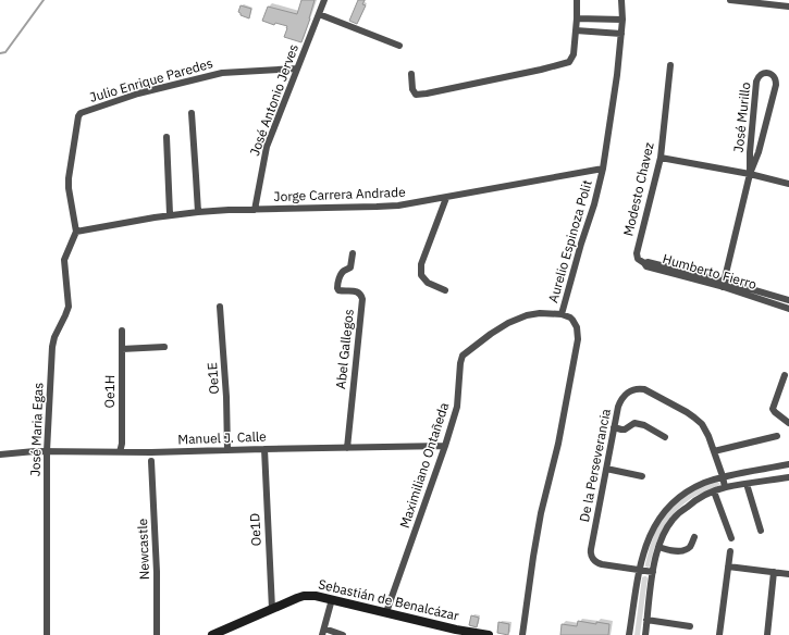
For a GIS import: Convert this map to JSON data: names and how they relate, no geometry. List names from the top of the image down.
{
  "streets": {
    "main road": ["Sebastián de Benalcázar"],
    "street": [
      "Julio Enrique Paredes",
      "José Antonio Jerves",
      "José Murillo",
      "Modesto Chavez",
      "Jorge Carrera Andrade",
      "Aurelio Espinoza Polit",
      "Humberto Fierro",
      "Abel Gallegos",
      "Oe1E",
      "Oe1H",
      "José Maria Egas",
      "Manuel J. Calle",
      "Maximiliano Ontañeda",
      "De la Perseverancia",
      "Oe1D",
      "Newcastle"
    ]
  },
  "crossings": [
    ["Julio Enrique Paredes", "José Antonio Jerves"],
    ["Julio Enrique Paredes", "Jorge Carrera Andrade"],
    ["Julio Enrique Paredes", "José Maria Egas"],
    ["José Antonio Jerves", "Jorge Carrera Andrade"],
    ["José Murillo", "Humberto Fierro"],
    ["Modesto Chavez", "Humberto Fierro"],
    ["Jorge Carrera Andrade", "Aurelio Espinoza Polit"],
    ["Jorge Carrera Andrade", "José Maria Egas"],
    ["Aurelio Espinoza Polit", "Maximiliano Ontañeda"],
    ["Abel Gallegos", "Manuel J. Calle"],
    ["Oe1E", "Manuel J. Calle"],
    ["Oe1H", "Manuel J. Calle"],
    ["José Maria Egas", "Manuel J. Calle"],
    ["Manuel J. Calle", "Maximiliano Ontañeda"],
    ["Manuel J. Calle", "Oe1D"],
    ["Maximiliano Ontañeda", "Sebastián de Benalcázar"],
    ["Oe1D", "Sebastián de Benalcázar"]
  ]
}
